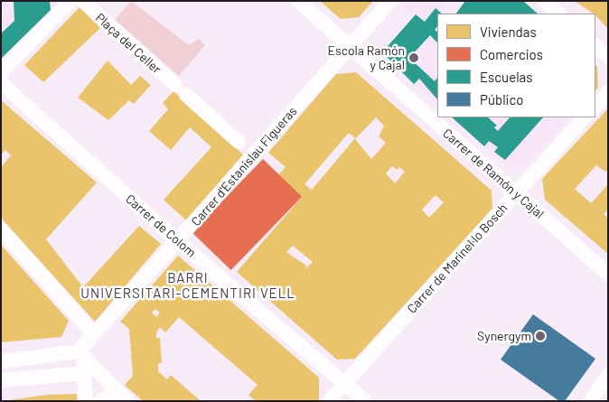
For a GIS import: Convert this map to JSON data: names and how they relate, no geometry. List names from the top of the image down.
{
  "streets": {
    "street": [
      "Plaça del Celler",
      "Carrer d'Estanislau Figueras",
      "Carrer de Ramón y Cajal",
      "Carrer de Colom",
      "Carrer de Marinel·lo Bosch"
    ]
  },
  "crossings": [
    ["Plaça del Celler", "Carrer d'Estanislau Figueras"],
    ["Carrer d'Estanislau Figueras", "Carrer de Ramón y Cajal"],
    ["Carrer d'Estanislau Figueras", "Carrer de Colom"],
    ["Carrer de Ramón y Cajal", "Carrer de Marinel·lo Bosch"],
    ["Carrer de Colom", "Carrer de Marinel·lo Bosch"]
  ],
  "districts": ["BARRI UNIVERSITARI-CEMENTIRI VELL"],
  "places": ["Escola Ramón y Cajal", "Synergym"],
  "legend": [
    "Viviendas",
    "Comercios",
    "Escuelas",
    "Público"
  ]
}
